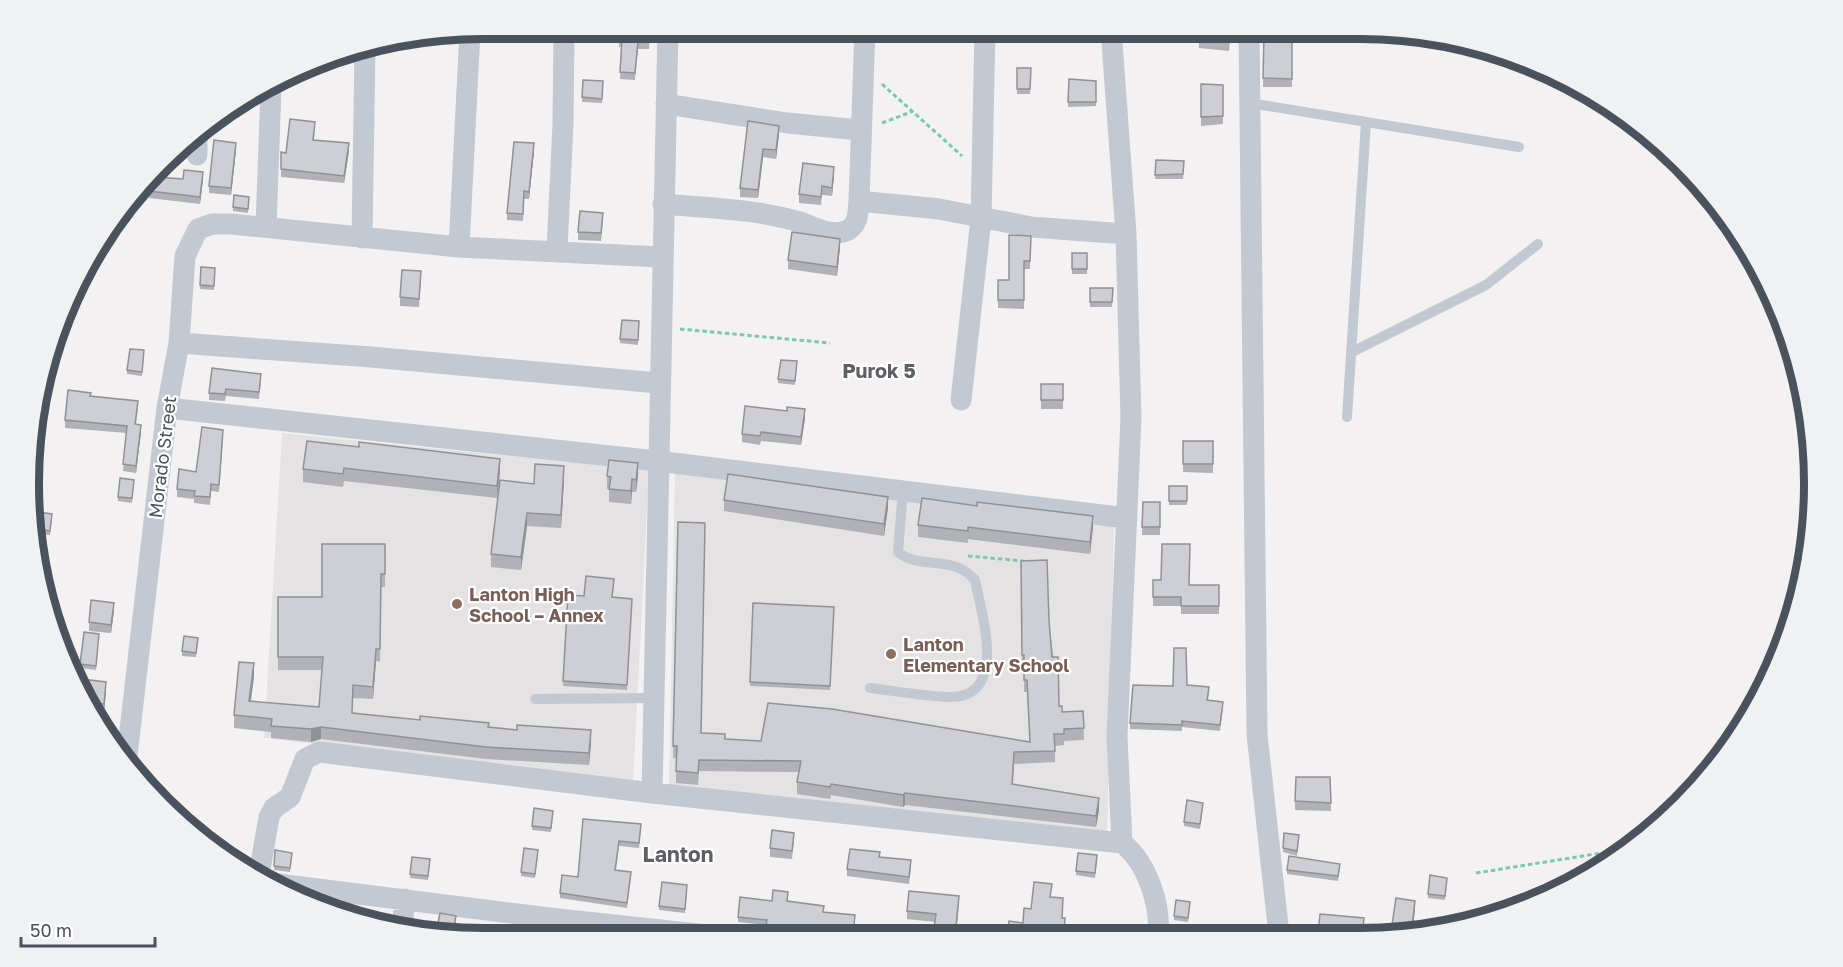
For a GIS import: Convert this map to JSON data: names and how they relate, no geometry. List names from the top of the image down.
{
  "streets": {
    "street": ["Morado Street"]
  },
  "districts": ["Purok 5", "Lanton"],
  "places": ["Lanton High School – Annex", "Lanton Elementary School"],
  "scale_bar": "50 m"
}
